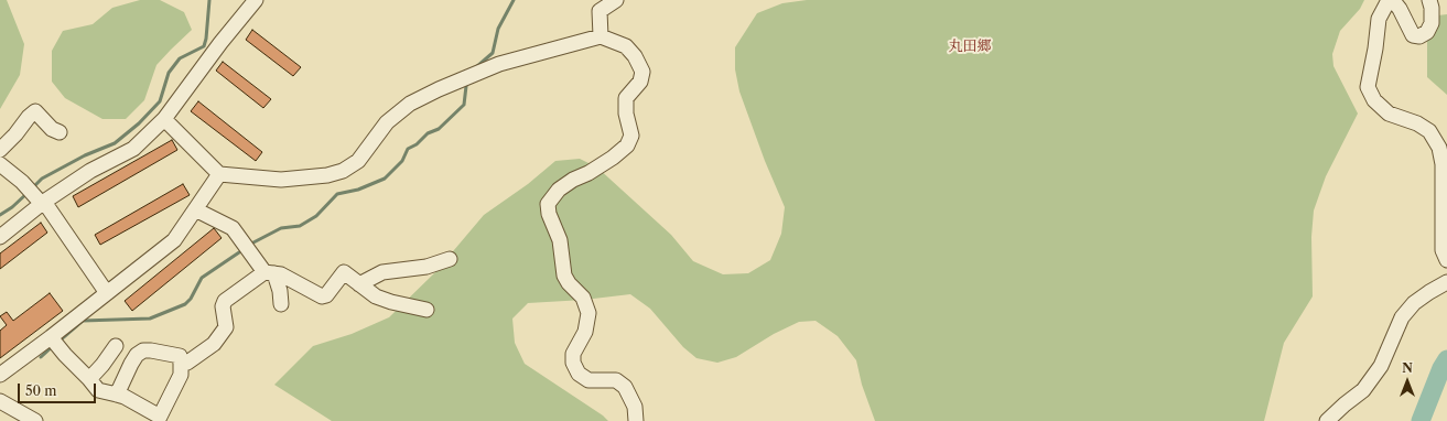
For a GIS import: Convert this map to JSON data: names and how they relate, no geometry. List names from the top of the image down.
{
  "districts": ["丸田郷"],
  "scale_bar": "50 m",
  "north": "top"
}
